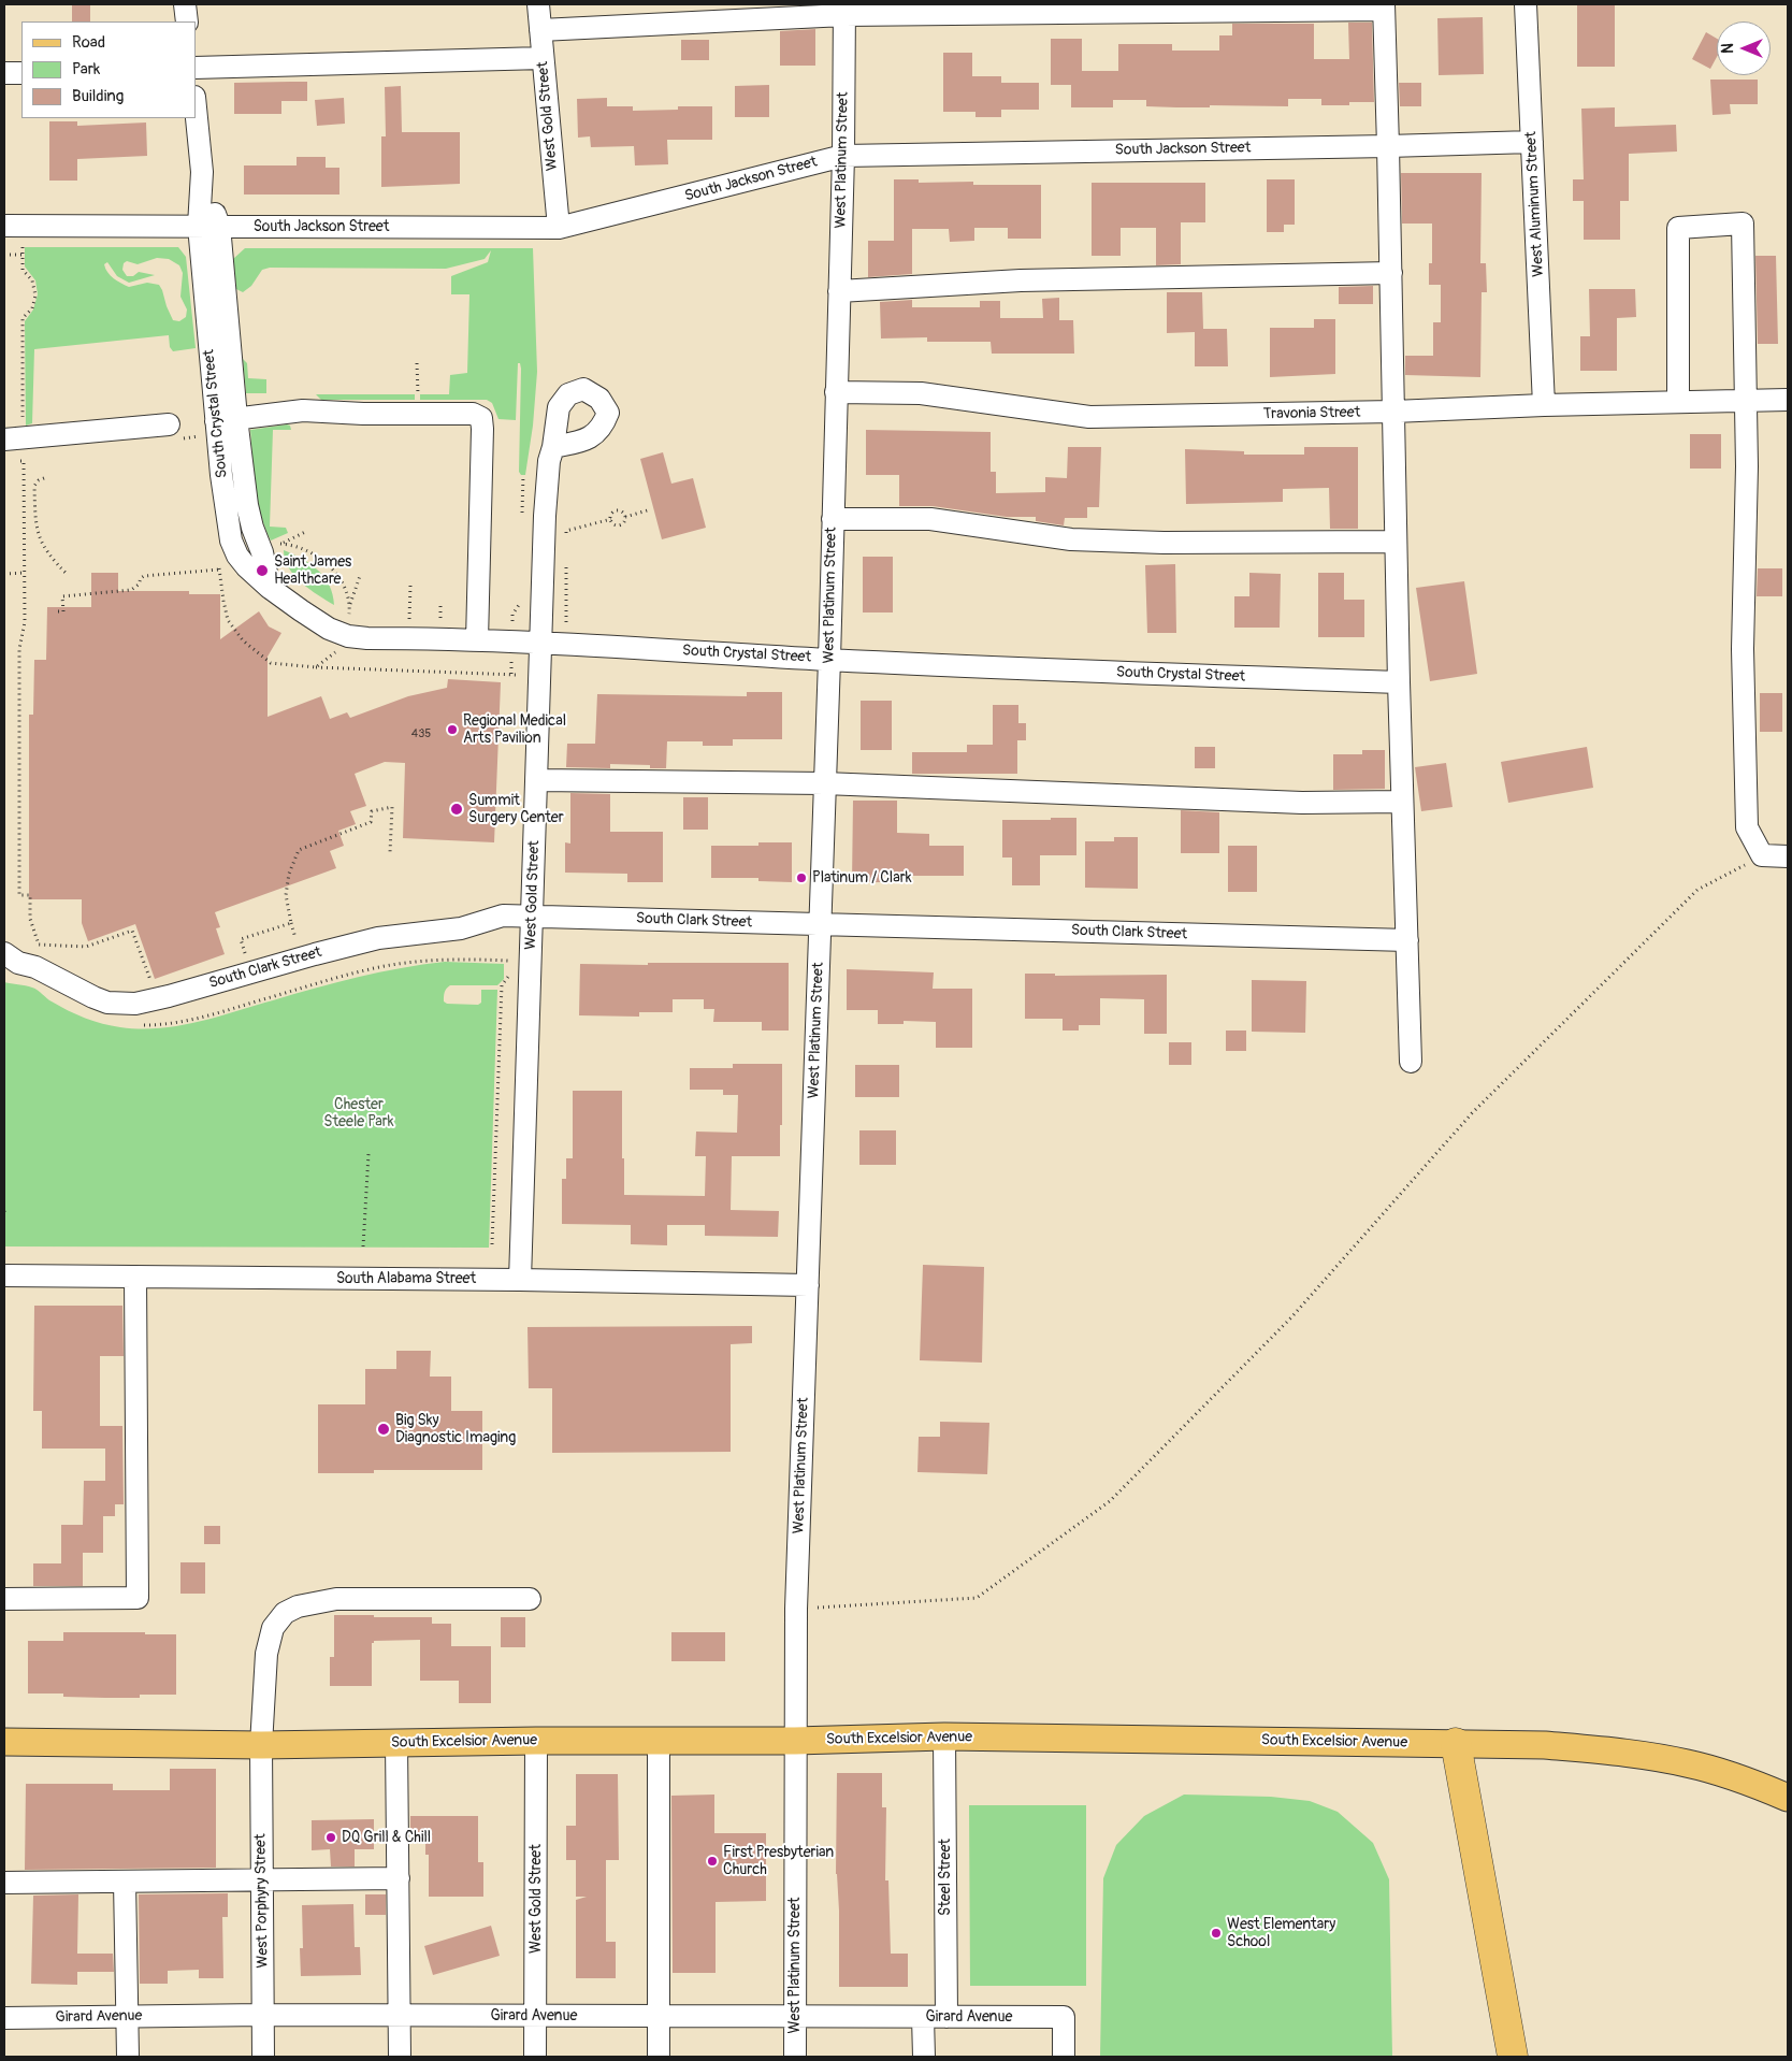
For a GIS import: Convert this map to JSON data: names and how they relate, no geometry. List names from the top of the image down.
{
  "streets": {
    "main road": ["South Excelsior Avenue"],
    "street": [
      "West Gold Street",
      "South Jackson Street",
      "West Platinum Street",
      "West Aluminum Street",
      "South Crystal Street",
      "Travonia Street",
      "South Clark Street",
      "South Alabama Street",
      "Steel Street",
      "West Porphyry Street",
      "Girard Avenue"
    ]
  },
  "crossings": [
    ["West Gold Street", "South Jackson Street"],
    ["West Gold Street", "South Crystal Street"],
    ["West Gold Street", "South Clark Street"],
    ["West Gold Street", "South Alabama Street"],
    ["West Gold Street", "South Excelsior Avenue"],
    ["West Gold Street", "Girard Avenue"],
    ["South Jackson Street", "West Platinum Street"],
    ["South Jackson Street", "West Aluminum Street"],
    ["South Jackson Street", "South Crystal Street"],
    ["West Platinum Street", "South Crystal Street"],
    ["West Platinum Street", "Travonia Street"],
    ["West Platinum Street", "South Clark Street"],
    ["West Platinum Street", "South Alabama Street"],
    ["West Platinum Street", "South Excelsior Avenue"],
    ["West Platinum Street", "Girard Avenue"],
    ["West Aluminum Street", "Travonia Street"],
    ["South Excelsior Avenue", "Steel Street"],
    ["South Excelsior Avenue", "West Porphyry Street"],
    ["Steel Street", "Girard Avenue"],
    ["West Porphyry Street", "Girard Avenue"]
  ],
  "parks": ["Chester Steele Park"],
  "places": [
    "Saint James Healthcare",
    "Regional Medical Arts Pavilion",
    "Summit Surgery Center",
    "Platinum / Clark",
    "Big Sky Diagnostic Imaging",
    "DQ Grill & Chill",
    "First Presbyterian Church",
    "West Elementary School"
  ],
  "house_numbers": ["435"],
  "legend": ["Road", "Park", "Building"],
  "north": "left"
}
